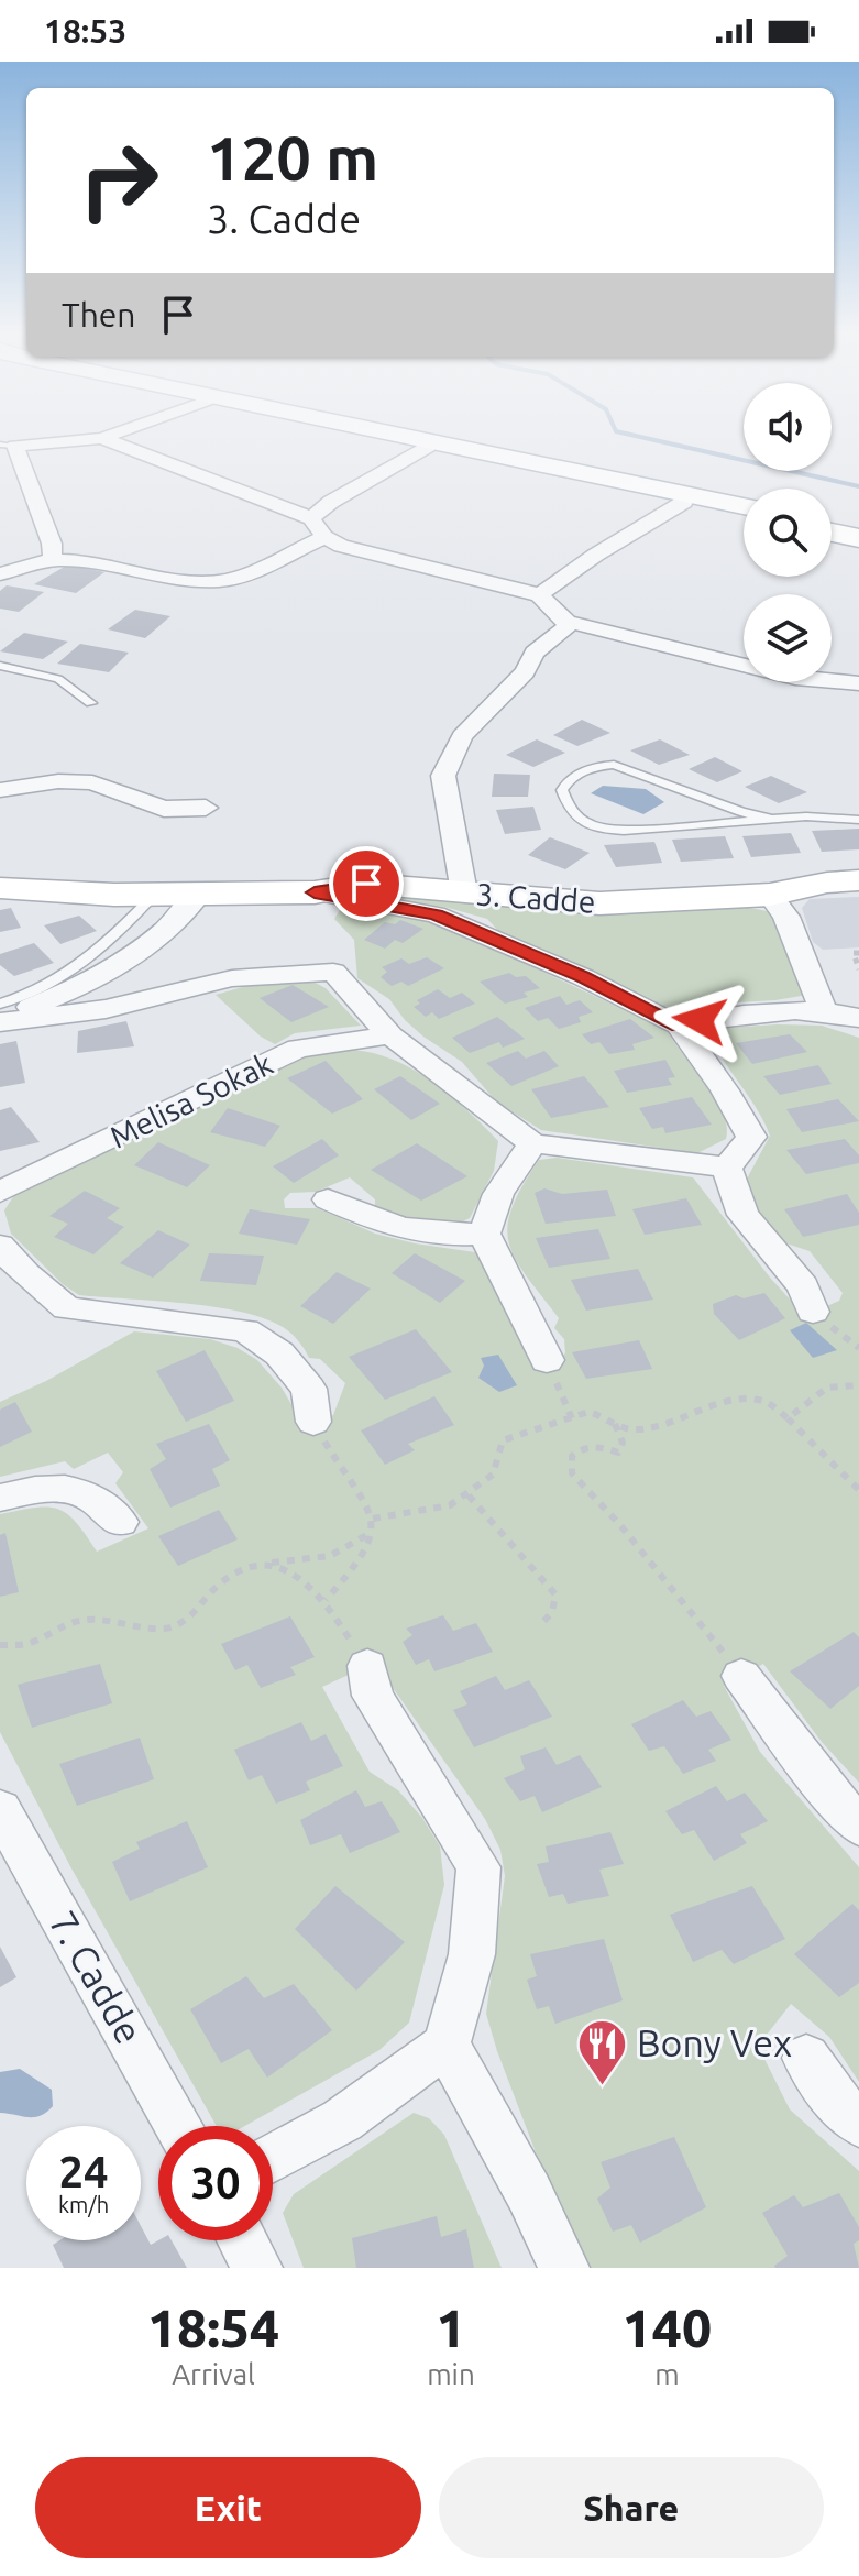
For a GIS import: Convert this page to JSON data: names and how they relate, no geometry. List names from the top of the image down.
{
  "streets": {
    "main road": ["3. Cadde"],
    "street": ["Melisa Sokak", "7. Cadde"]
  },
  "places": {
    "restaurant": ["Bony Vex"]
  },
  "page": {
    "status": "18:53",
    "turn": ["120 m", "3. Cadde"],
    "then": "Then",
    "speed": "24 km/h",
    "limit": "30",
    "eta": [
      "18:54",
      "Arrival",
      "1",
      "min",
      "140",
      "m"
    ],
    "buttons": ["Exit", "Share"]
  }
}
